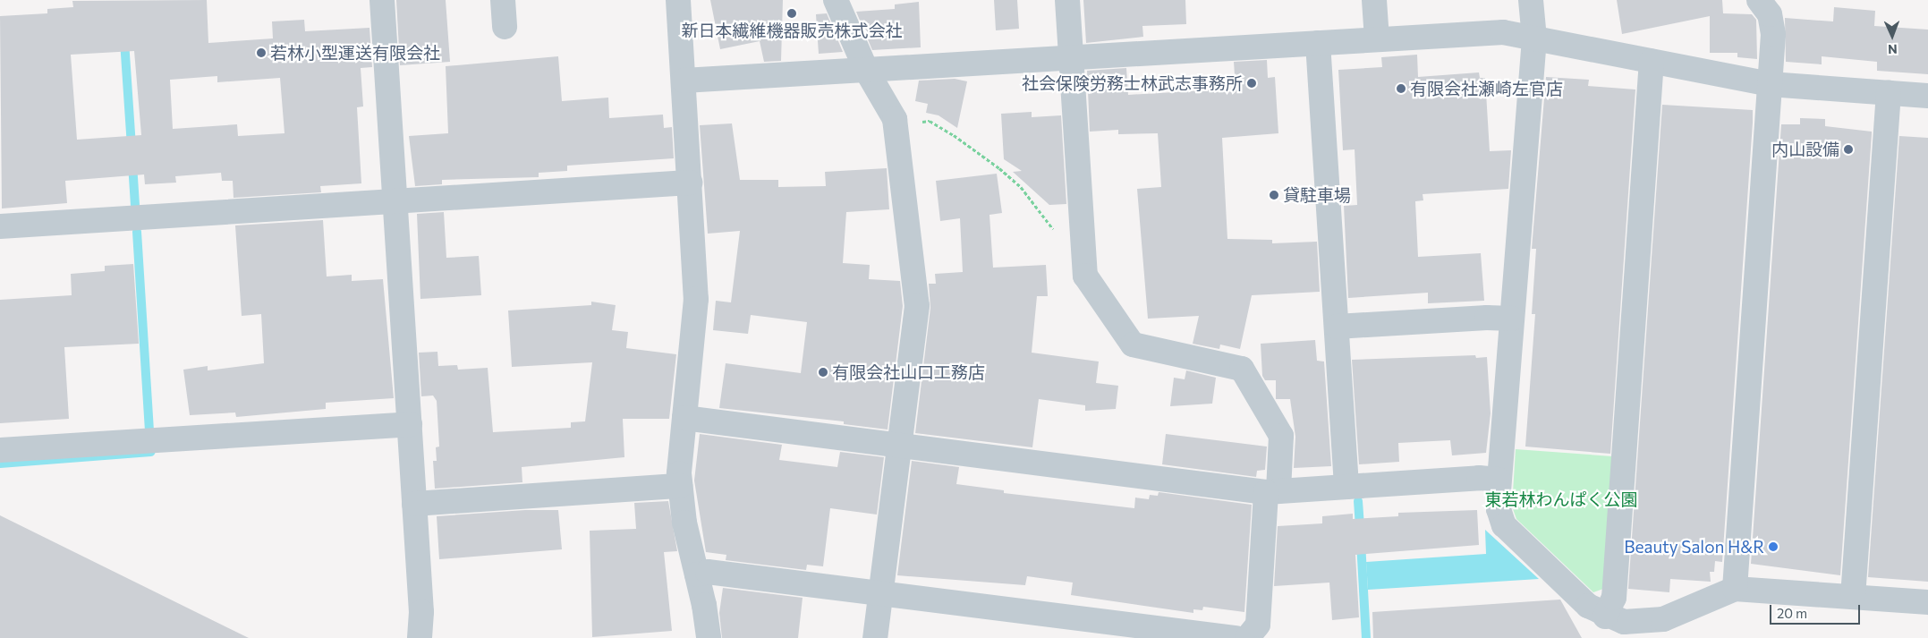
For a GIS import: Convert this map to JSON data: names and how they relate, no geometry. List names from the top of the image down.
{
  "parks": ["東若林わんぱく公園"],
  "places": [
    "新日本繊維機器販売株式会社",
    "若林小型運送有限会社",
    "社会保険労務士林武志事務所",
    "有限会社瀬崎左官店",
    "内山設備",
    "貸駐車場",
    "有限会社山口工務店",
    "Beauty Salon H&R"
  ],
  "scale_bar": "20 m",
  "north": "bottom"
}
